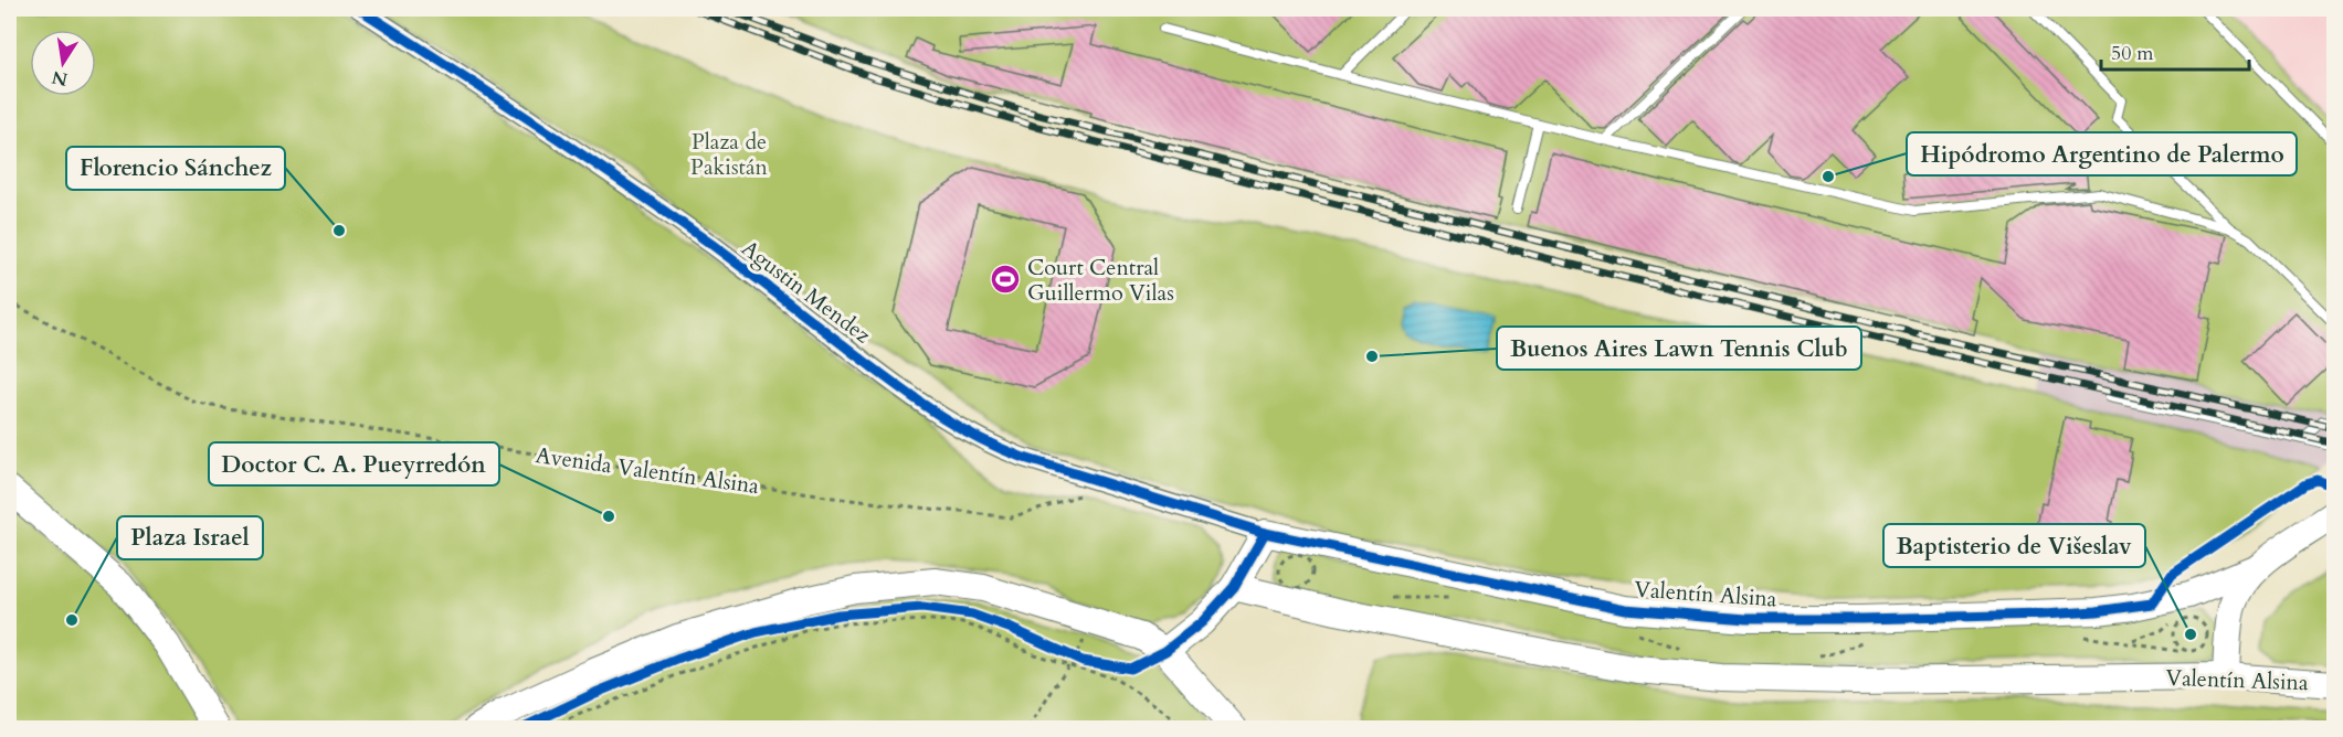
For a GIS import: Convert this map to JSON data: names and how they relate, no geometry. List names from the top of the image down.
{
  "streets": {
    "main road": ["Valentín Alsina"],
    "street": ["Agustin Mendez"],
    "path": ["Avenida Valentín Alsina"]
  },
  "crossings": [
    ["Agustin Mendez", "Avenida Valentín Alsina"],
    ["Agustin Mendez", "Valentín Alsina"]
  ],
  "parks": ["Plaza de Pakistán"],
  "places": {
    "other": [
      "Hipódromo Argentino de Palermo",
      "Florencio Sánchez",
      "Buenos Aires Lawn Tennis Club",
      "Doctor C. A. Pueyrredón",
      "Plaza Israel",
      "Baptisterio de Višeslav"
    ],
    "sports": ["Court Central Guillermo Vilas"]
  },
  "scale_bar": "50 m",
  "north": "bottom"
}
